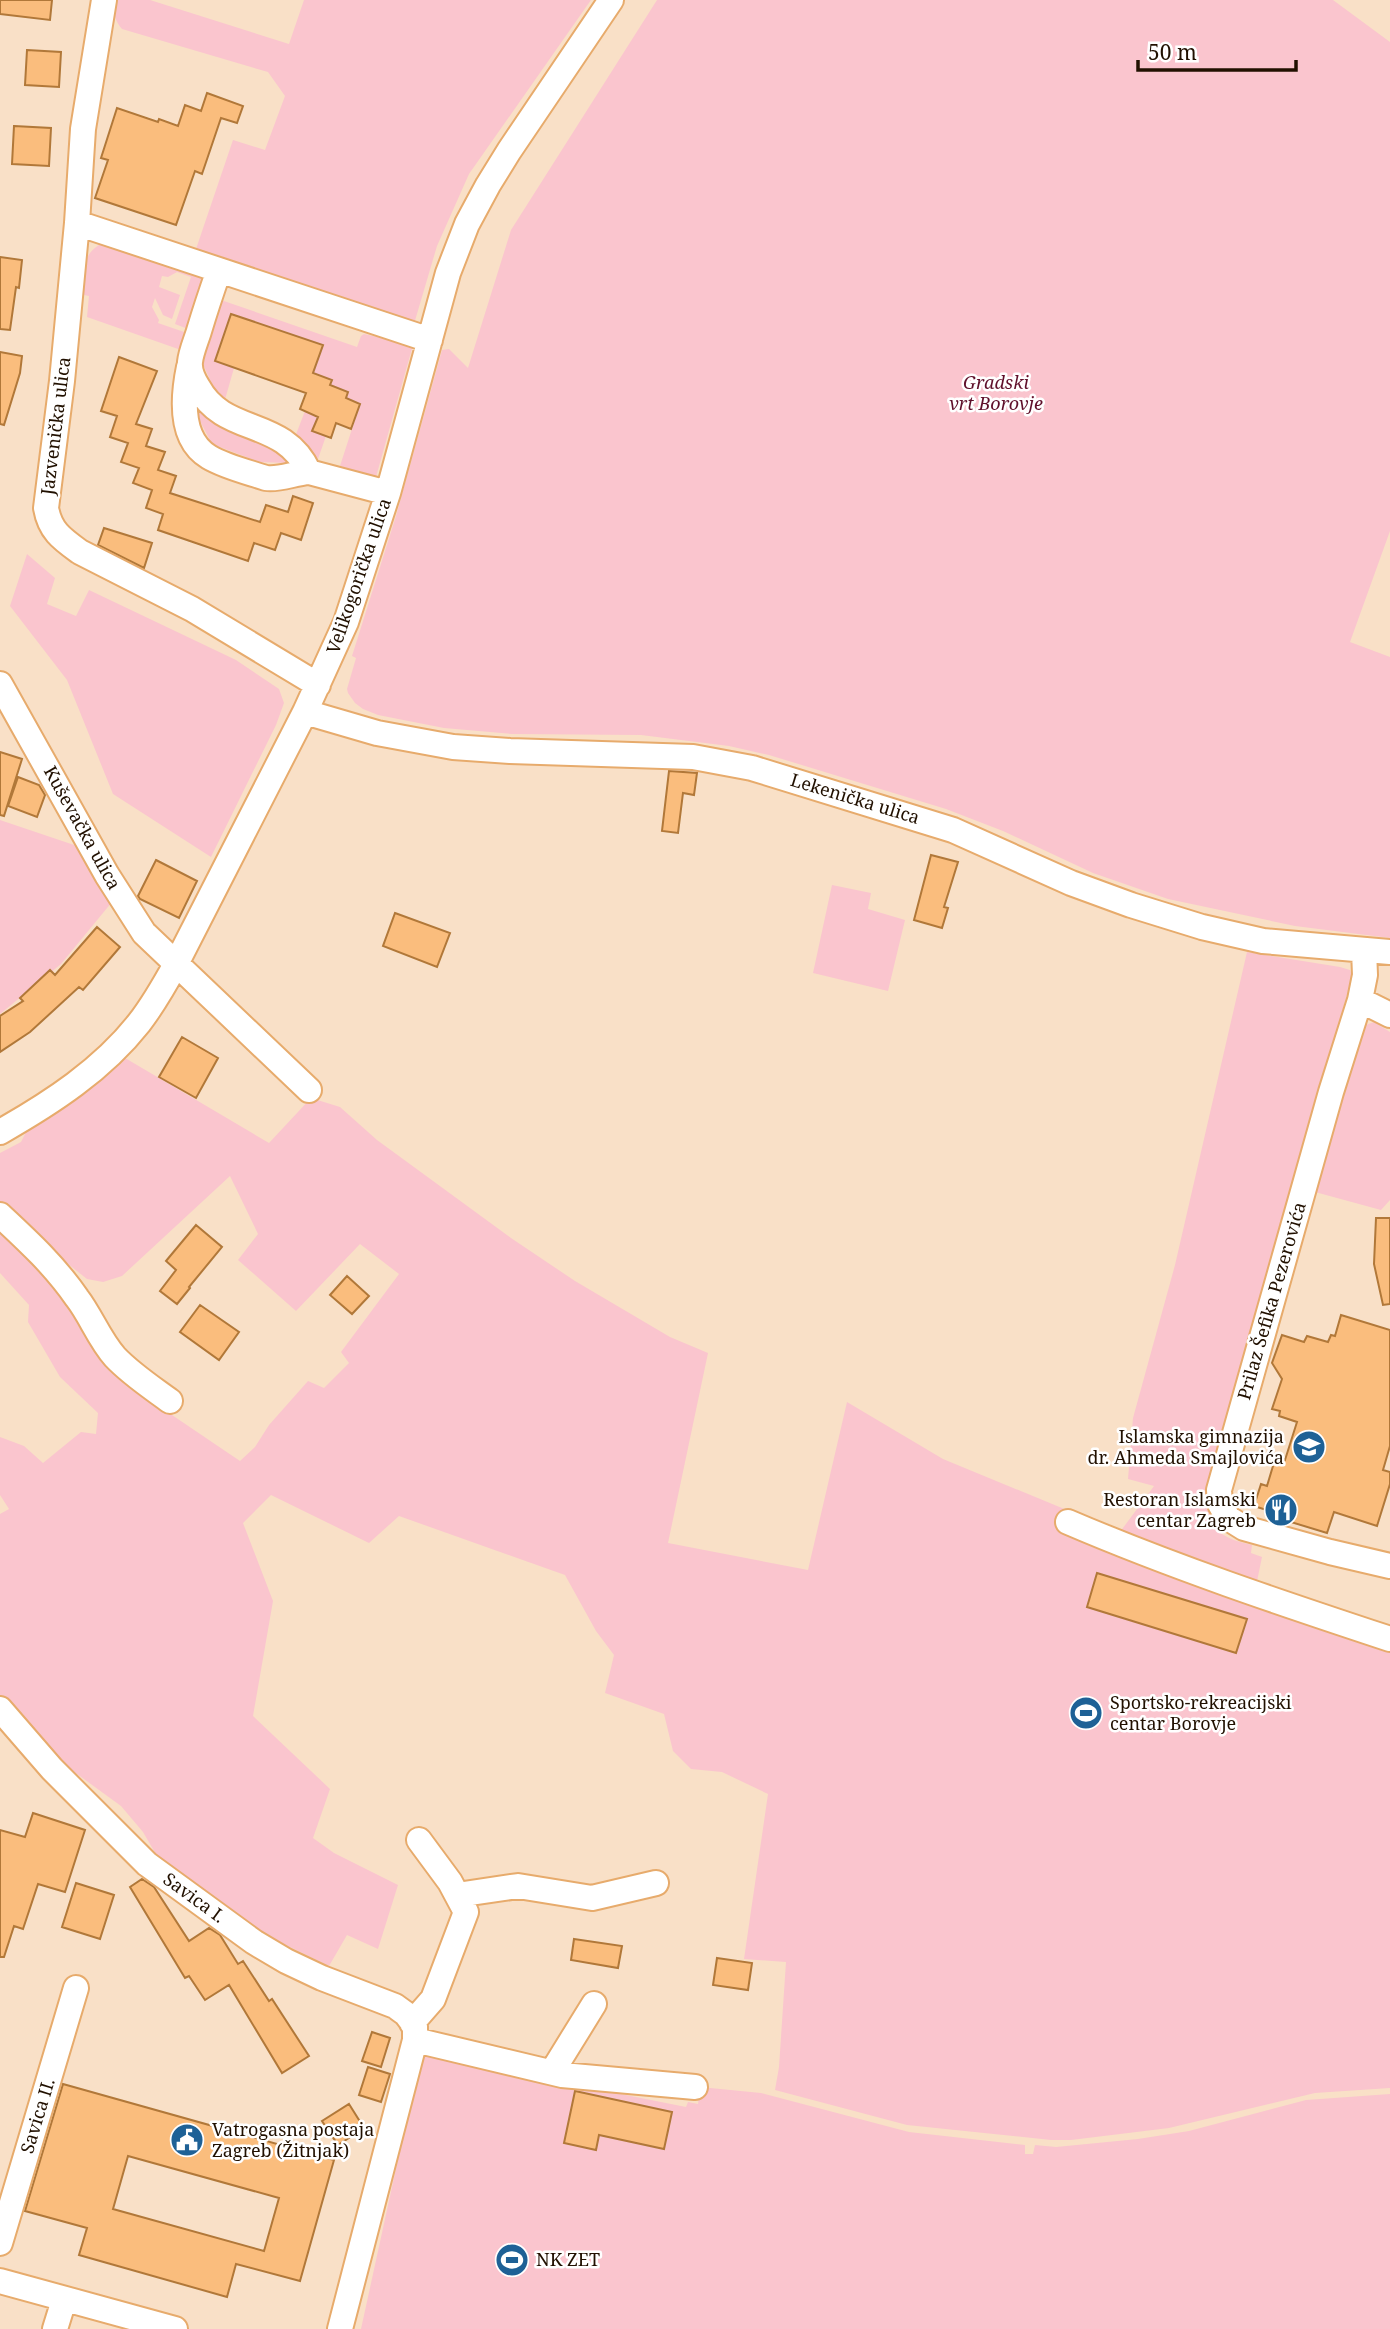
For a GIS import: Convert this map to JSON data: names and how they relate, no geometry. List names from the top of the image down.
{
  "streets": {
    "street": [
      "Jazvenička ulica",
      "Velikogorička ulica",
      "Lekenička ulica",
      "Kuševačka ulica",
      "Prilaz Šefika Pezerovića",
      "Savica I.",
      "Savica II."
    ]
  },
  "crossings": [
    ["Jazvenička ulica", "Velikogorička ulica"],
    ["Velikogorička ulica", "Lekenička ulica"],
    ["Velikogorička ulica", "Kuševačka ulica"],
    ["Lekenička ulica", "Prilaz Šefika Pezerovića"]
  ],
  "parks": ["Gradski vrt Borovje"],
  "places": {
    "school or university": ["Islamska gimnazija dr. Ahmeda Smajlovića"],
    "restaurant": ["Restoran Islamski centar Zagreb"],
    "sports": ["Sportsko-rekreacijski centar Borovje", "NK ZET"],
    "public building": ["Vatrogasna postaja Zagreb (Žitnjak)"]
  },
  "scale_bar": "50 m"
}
